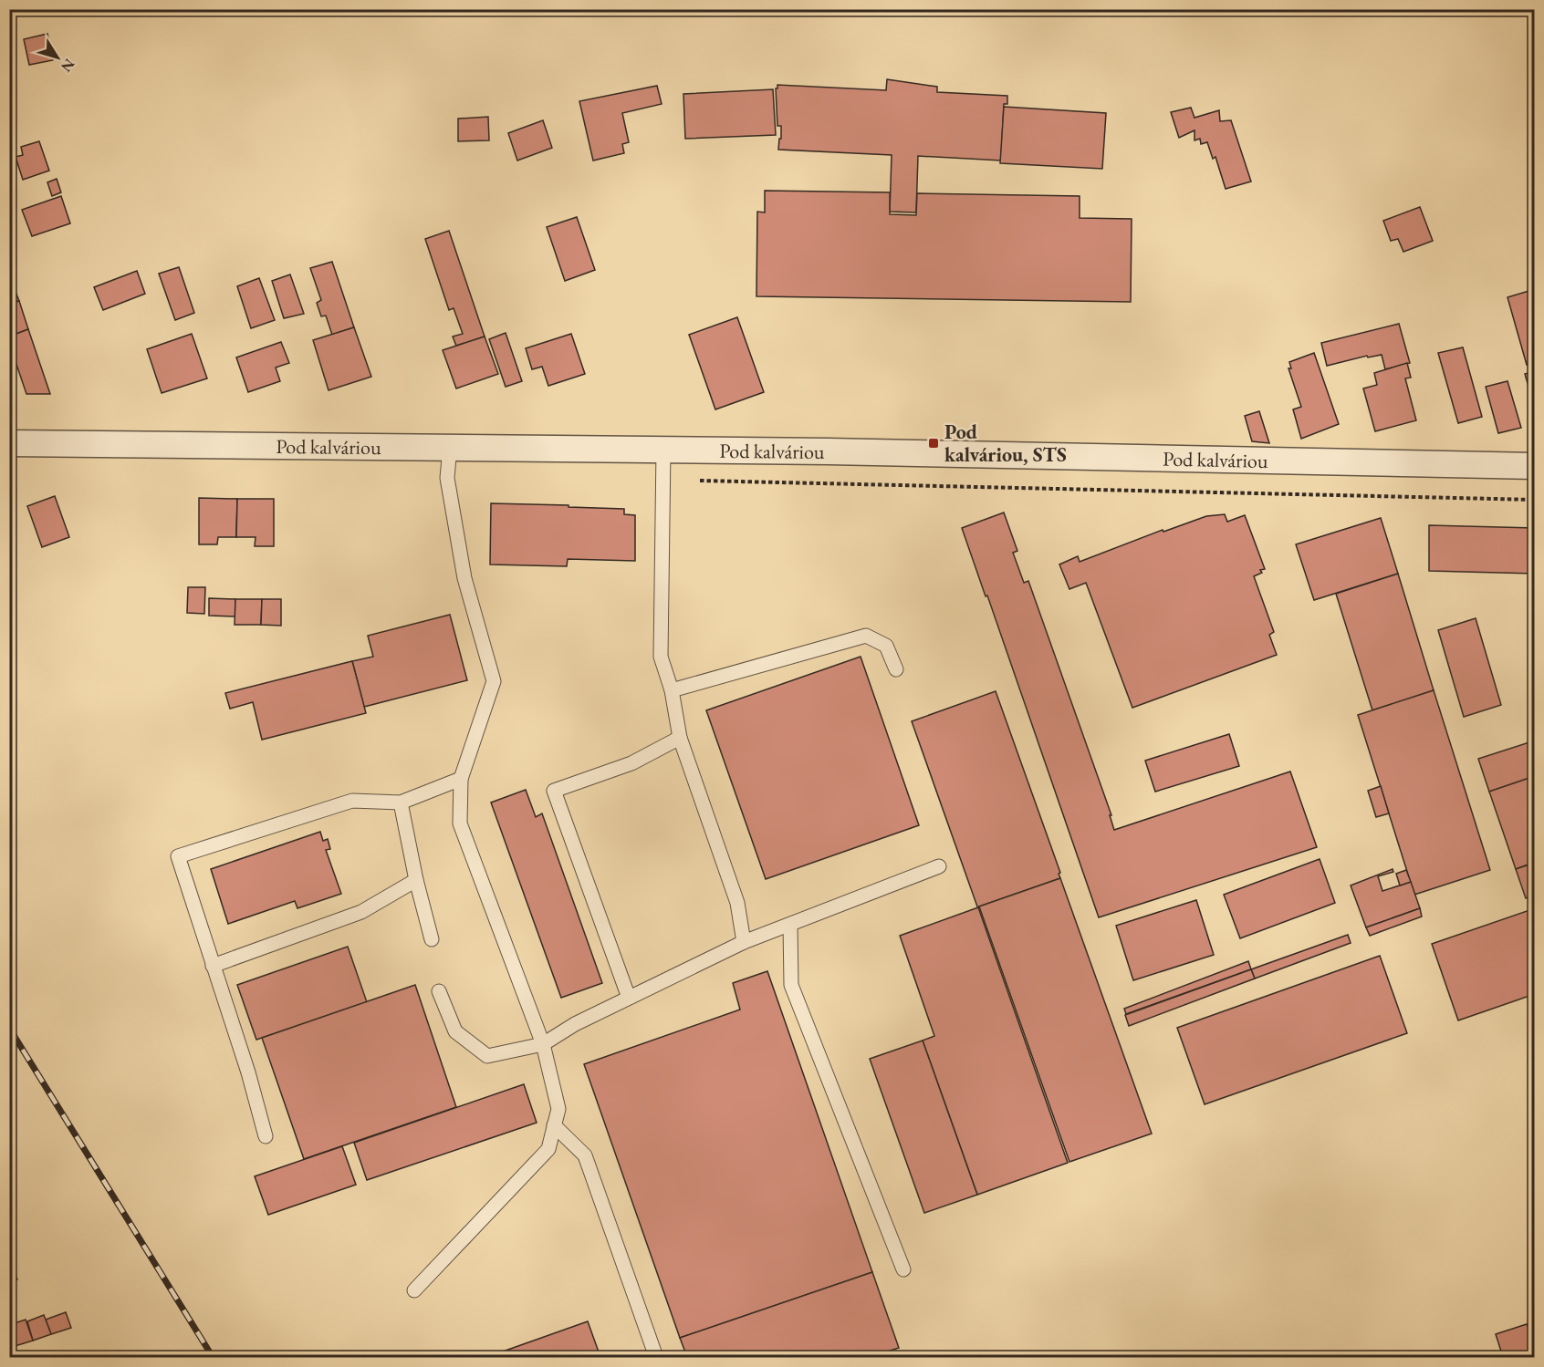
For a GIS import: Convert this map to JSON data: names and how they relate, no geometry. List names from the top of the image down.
{
  "streets": {
    "street": ["Pod kalváriou"]
  },
  "places": {
    "transit": ["Pod kalváriou, STS"]
  },
  "north": "bottom right"
}
